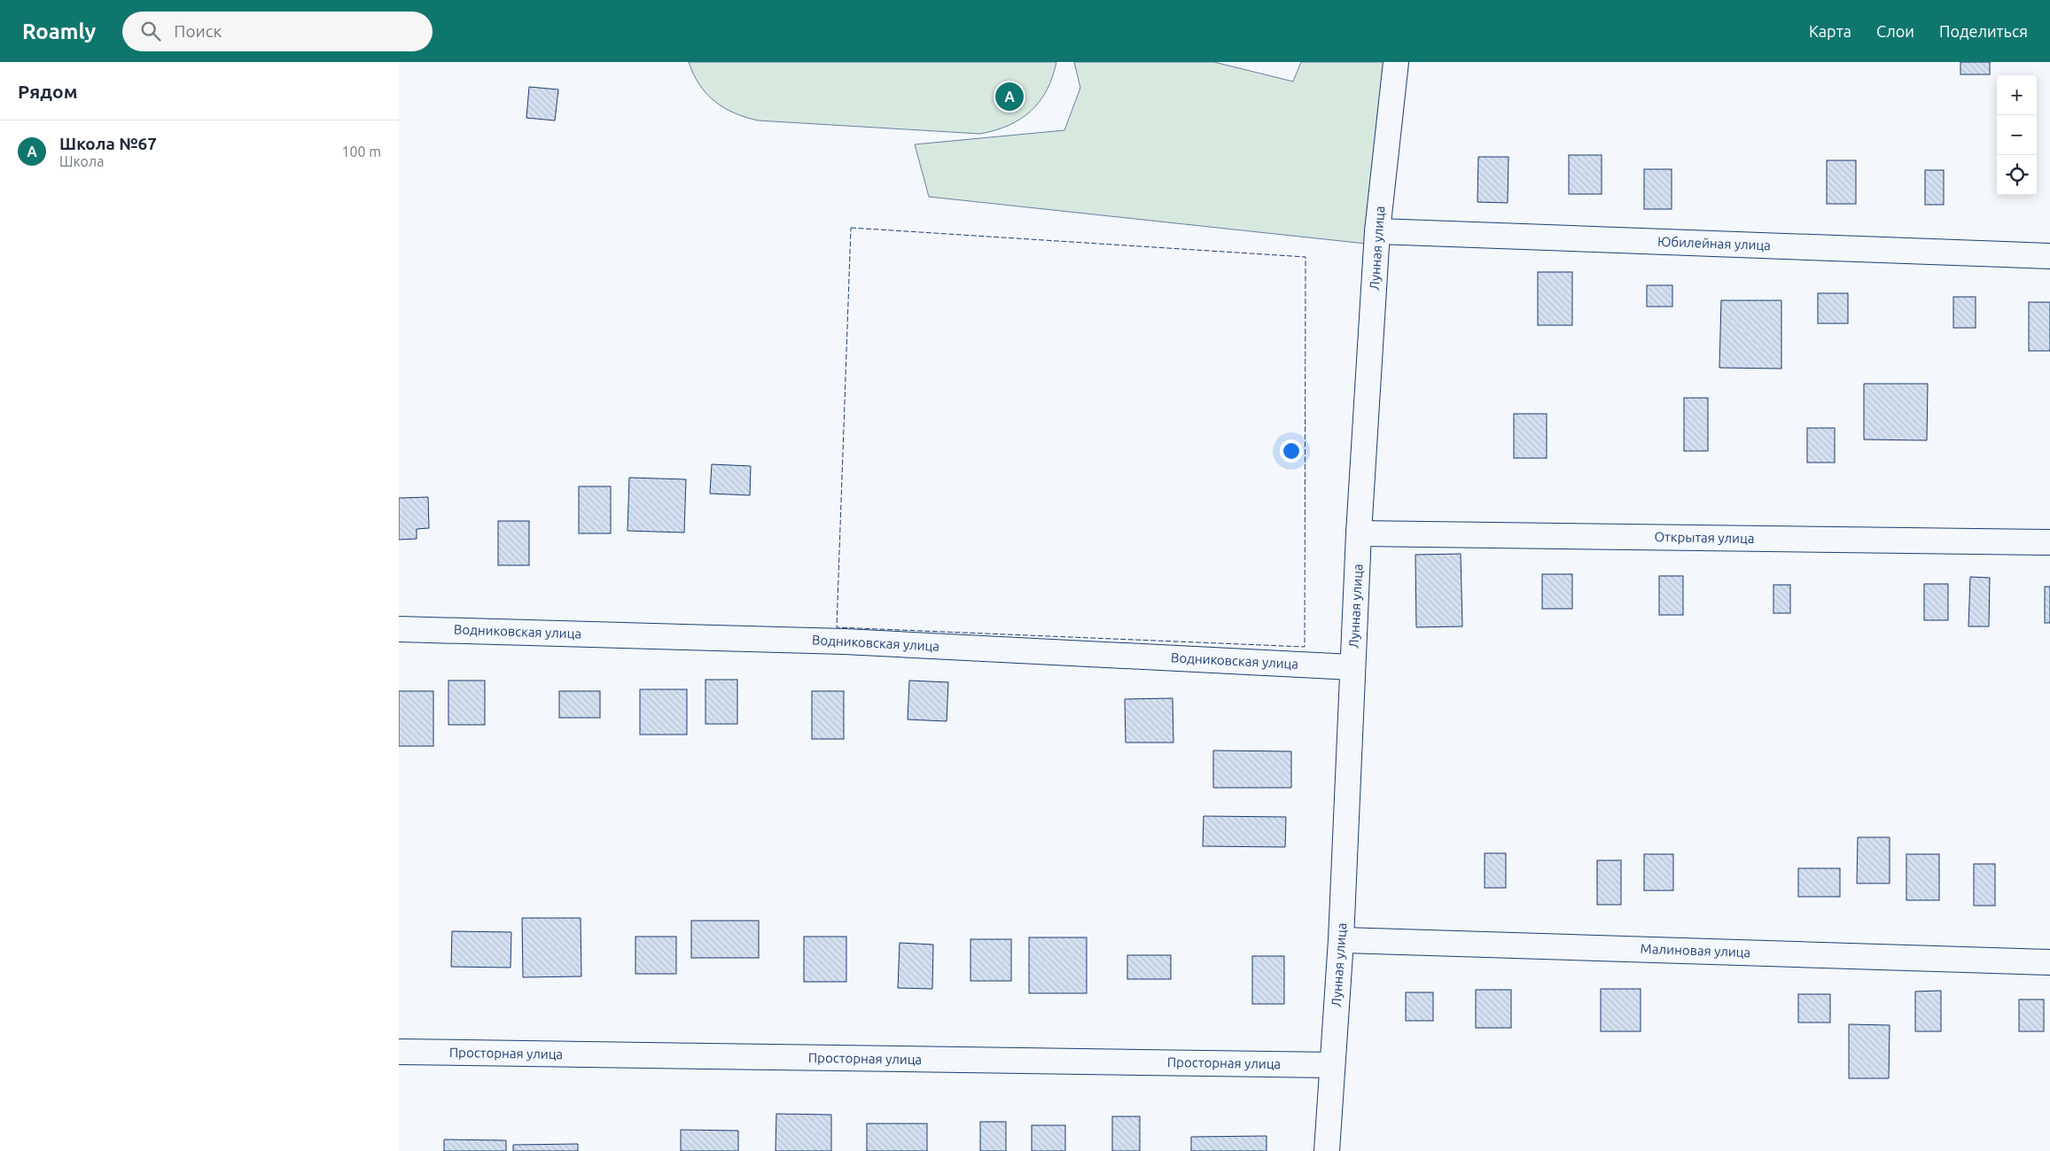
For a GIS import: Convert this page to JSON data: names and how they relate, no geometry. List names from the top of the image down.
{
  "streets": {
    "street": [
      "Юбилейная улица",
      "Лунная улица",
      "Открытая улица",
      "Водниковская улица",
      "Малиновая улица",
      "Просторная улица"
    ]
  },
  "crossings": [
    ["Юбилейная улица", "Лунная улица"],
    ["Лунная улица", "Открытая улица"],
    ["Лунная улица", "Водниковская улица"],
    ["Лунная улица", "Малиновая улица"],
    ["Лунная улица", "Просторная улица"]
  ],
  "page": {
    "header": "Roamly",
    "search": "Поиск",
    "nav": ["Карта", "Слои", "Поделиться"],
    "heading": "Рядом",
    "map_buttons": ["+", "−"],
    "pins": "A",
    "list": [
      {
        "mark": "A",
        "name": "Школа №67",
        "note": "Школа",
        "value": "100 m"
      }
    ]
  }
}
